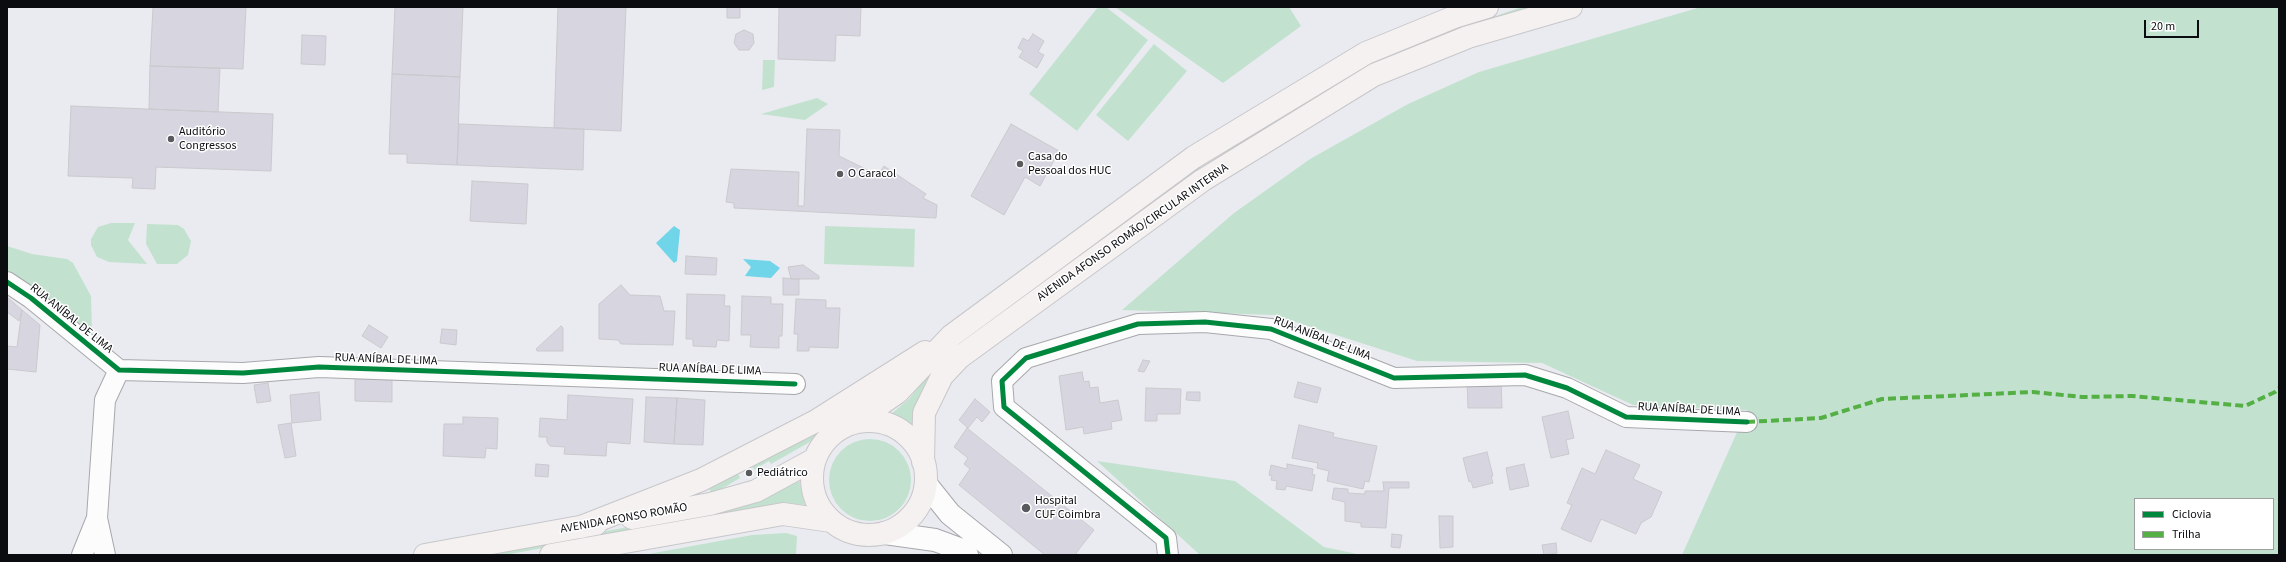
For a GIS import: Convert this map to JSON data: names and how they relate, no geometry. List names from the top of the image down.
{
  "streets": {
    "main road": ["AVENIDA AFONSO ROMÃO/CIRCULAR INTERNA", "AVENIDA AFONSO ROMÃO"],
    "street": ["RUA ANÍBAL DE LIMA"]
  },
  "crossings": [
    ["AVENIDA AFONSO ROMÃO/CIRCULAR INTERNA", "AVENIDA AFONSO ROMÃO"]
  ],
  "places": [
    "Auditório Congressos",
    "Casa do Pessoal dos HUC",
    "O Caracol",
    "Pediátrico",
    "Hospital CUF Coimbra"
  ],
  "legend": ["Ciclovia", "Trilha"],
  "scale_bar": "20 m"
}
